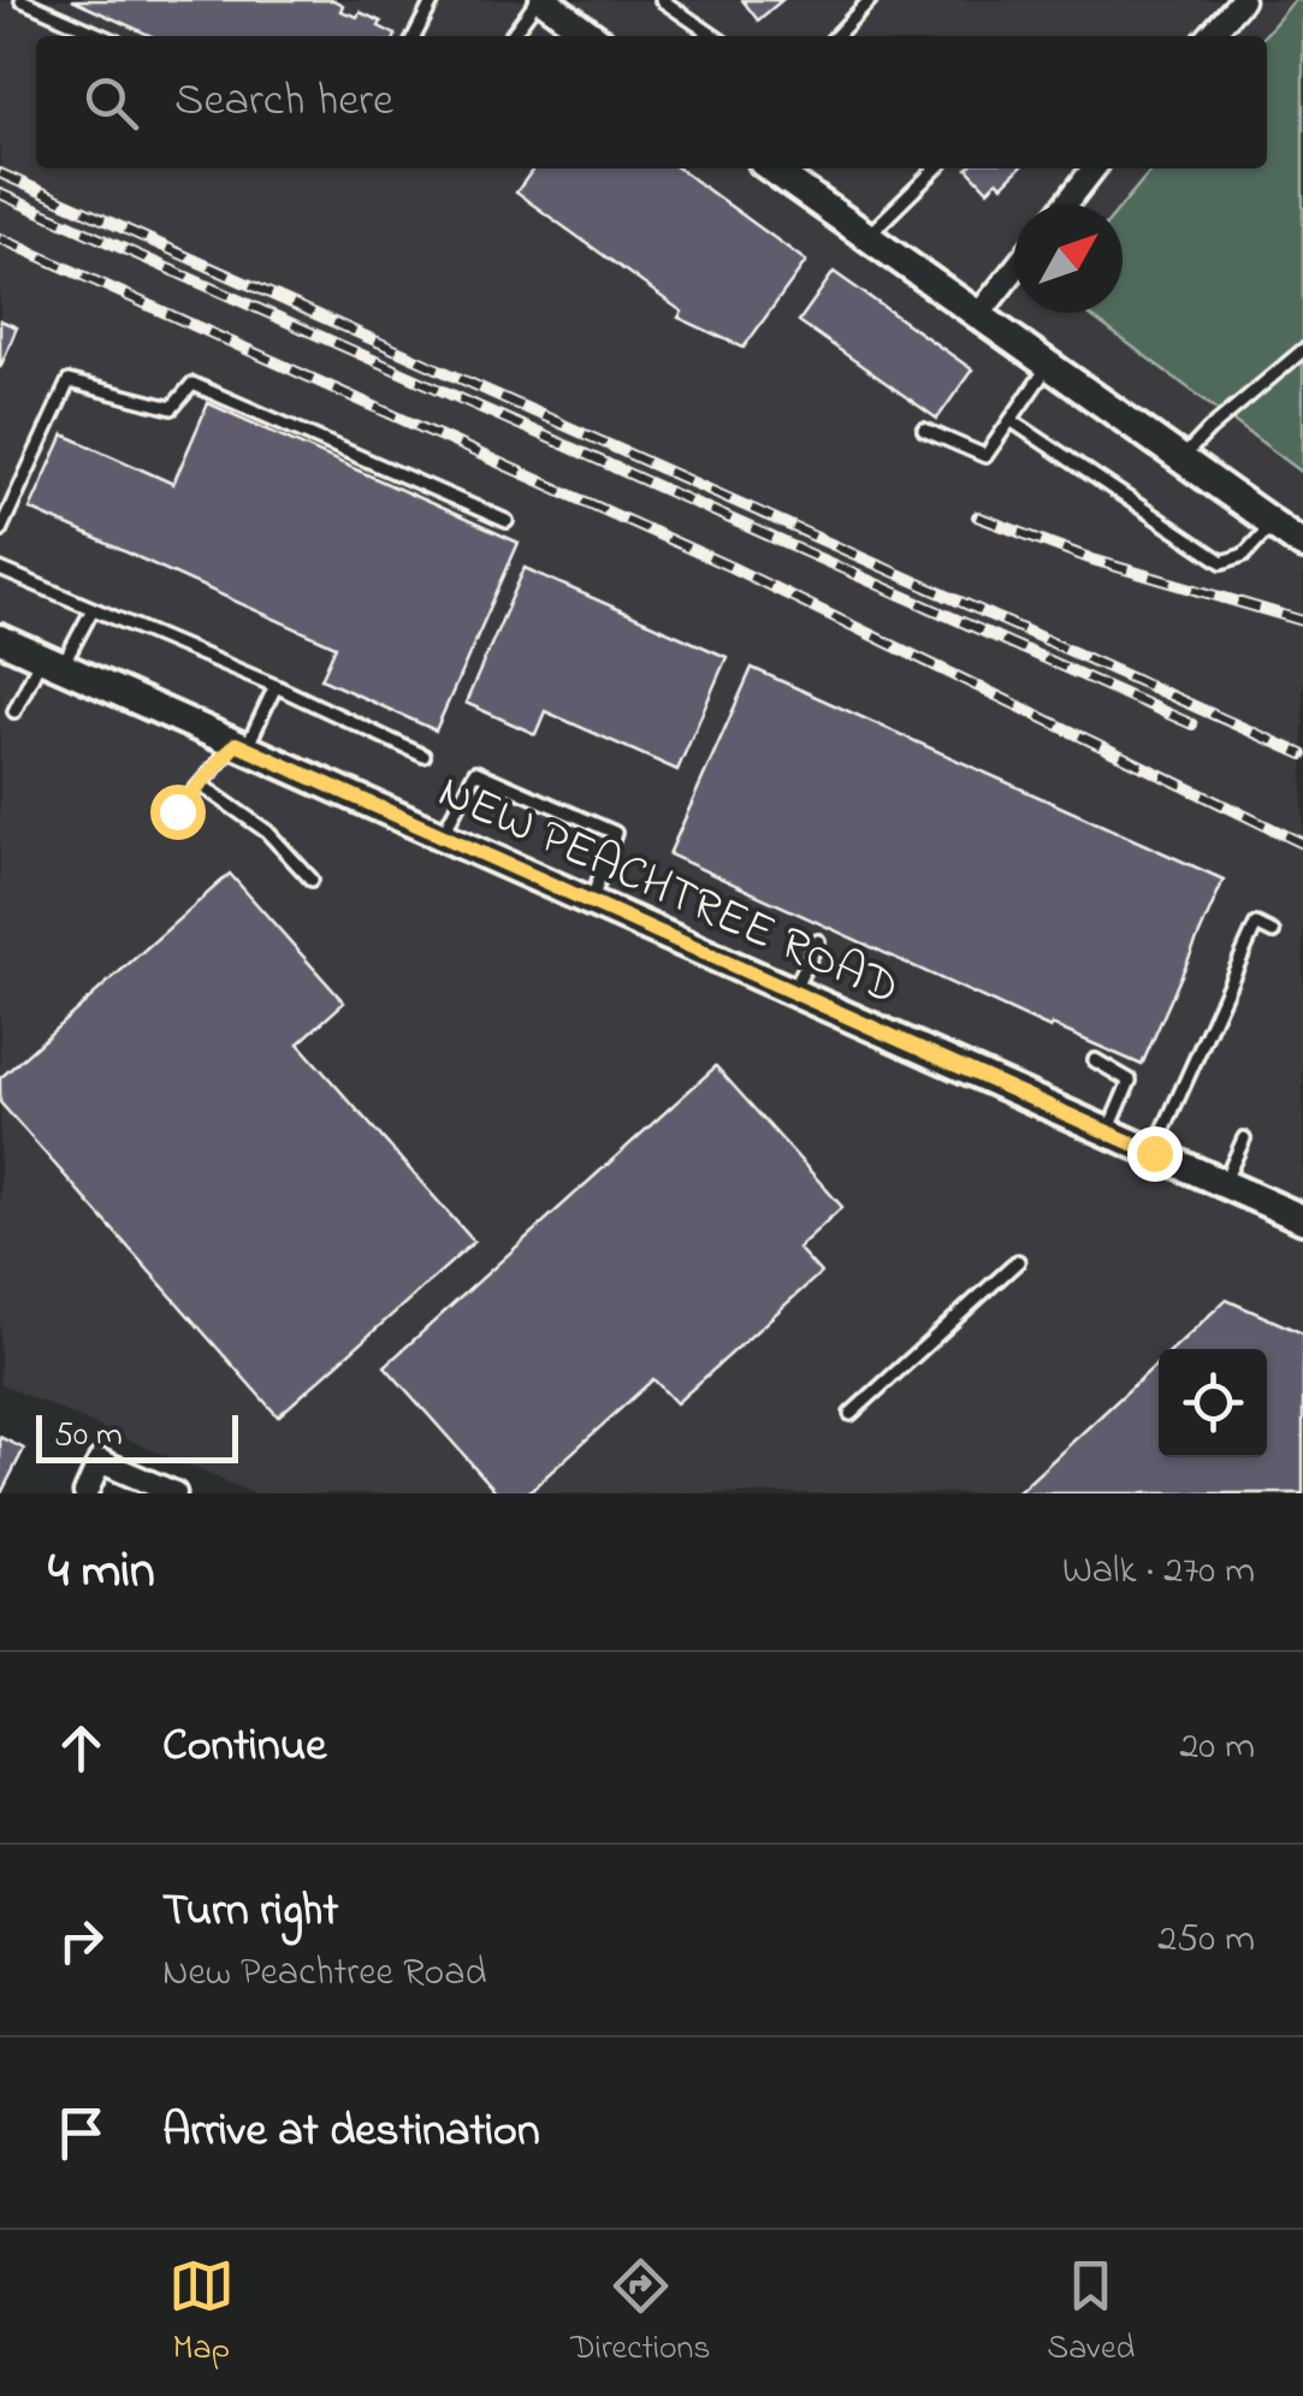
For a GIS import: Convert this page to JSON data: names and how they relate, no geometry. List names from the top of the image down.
{
  "streets": {
    "street": ["NEW PEACHTREE ROAD"]
  },
  "scale_bar": "50 m",
  "north": "top right",
  "page": {
    "search": "Search here",
    "scale": "50 m",
    "heading": ["4 min", "Walk · 270 m"],
    "list": [
      ["Continue", "20 m"],
      ["Turn right", "New Peachtree Road", "250 m"],
      "Arrive at destination"
    ],
    "nav": ["Map", "Directions", "Saved"]
  }
}
